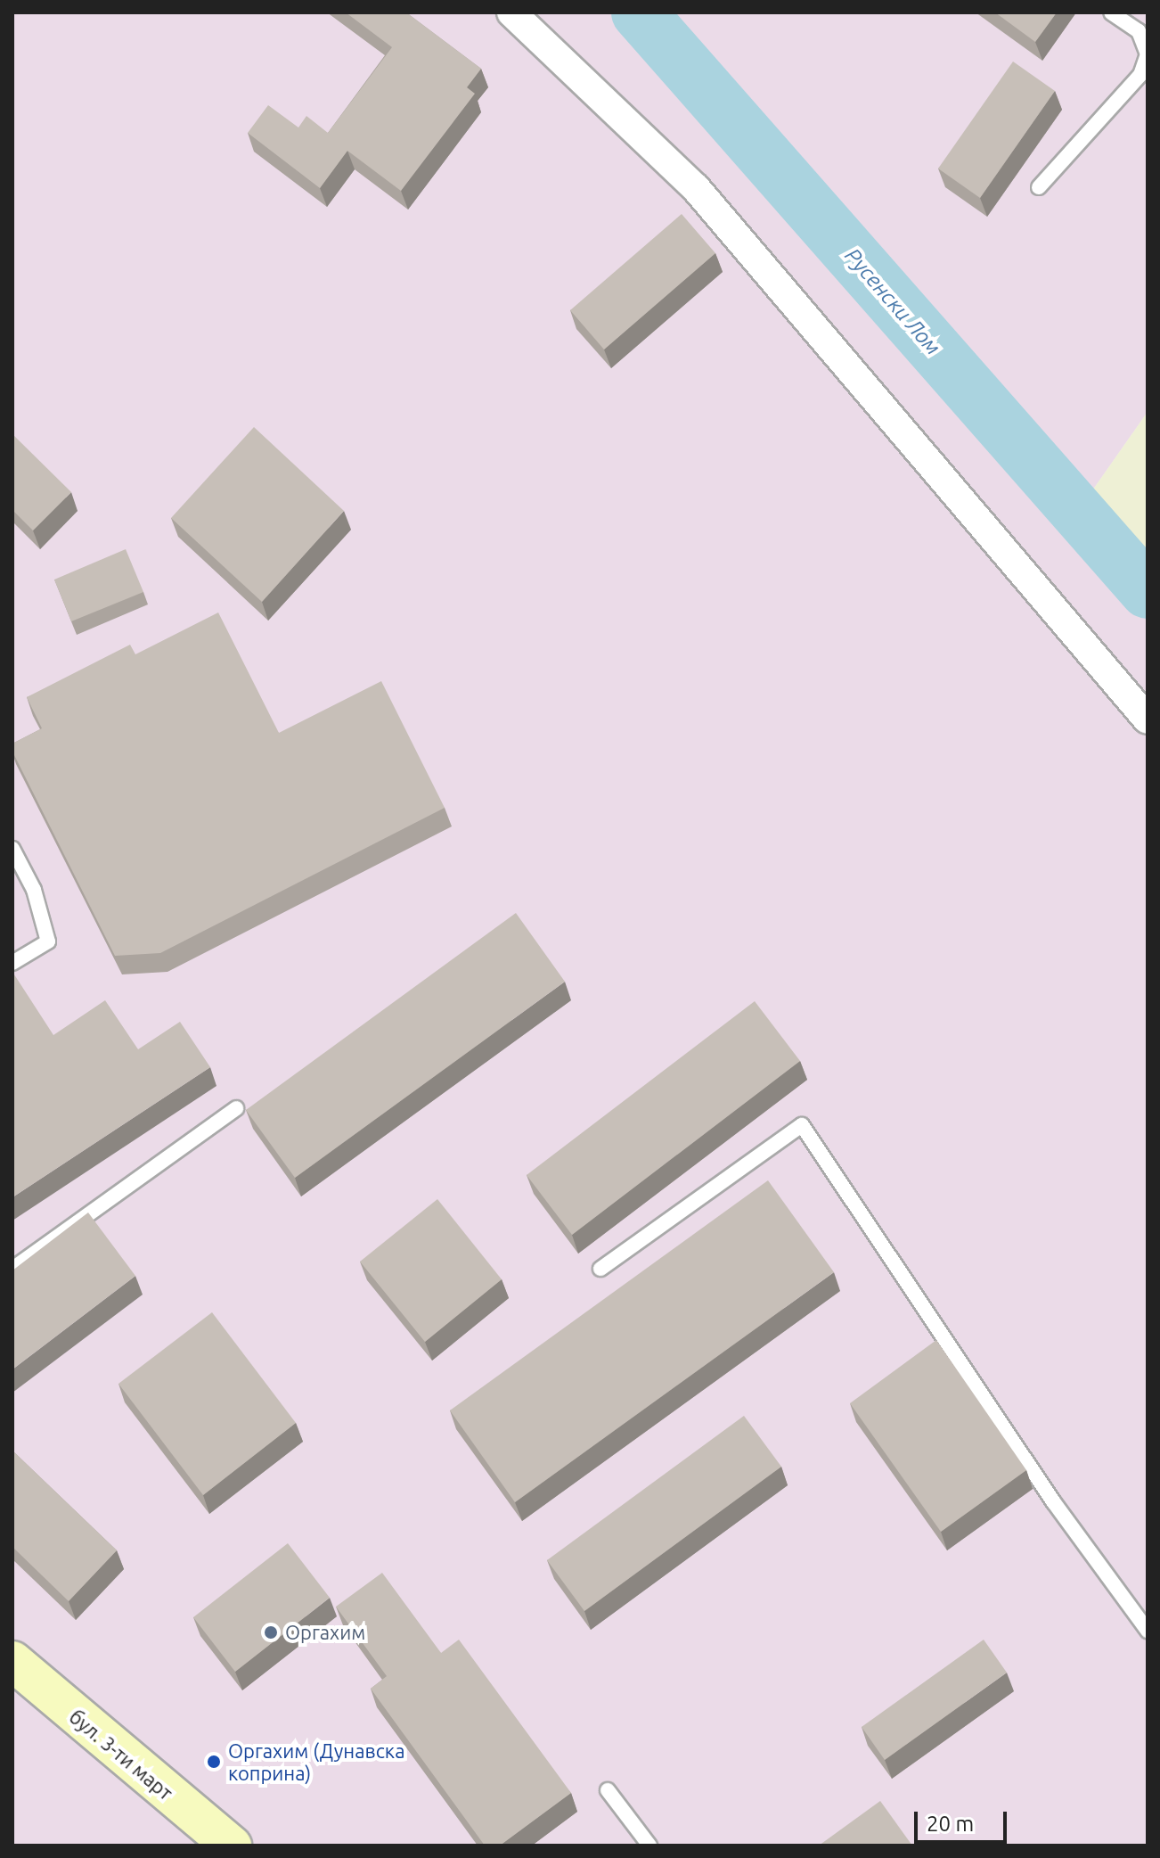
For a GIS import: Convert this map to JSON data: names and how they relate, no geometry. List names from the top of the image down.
{
  "streets": {
    "main road": ["бул. 3-ти март"]
  },
  "water": ["Русенски Лом"],
  "places": ["Оргахим", "Оргахим (Дунавска коприна)"],
  "scale_bar": "20 m"
}
